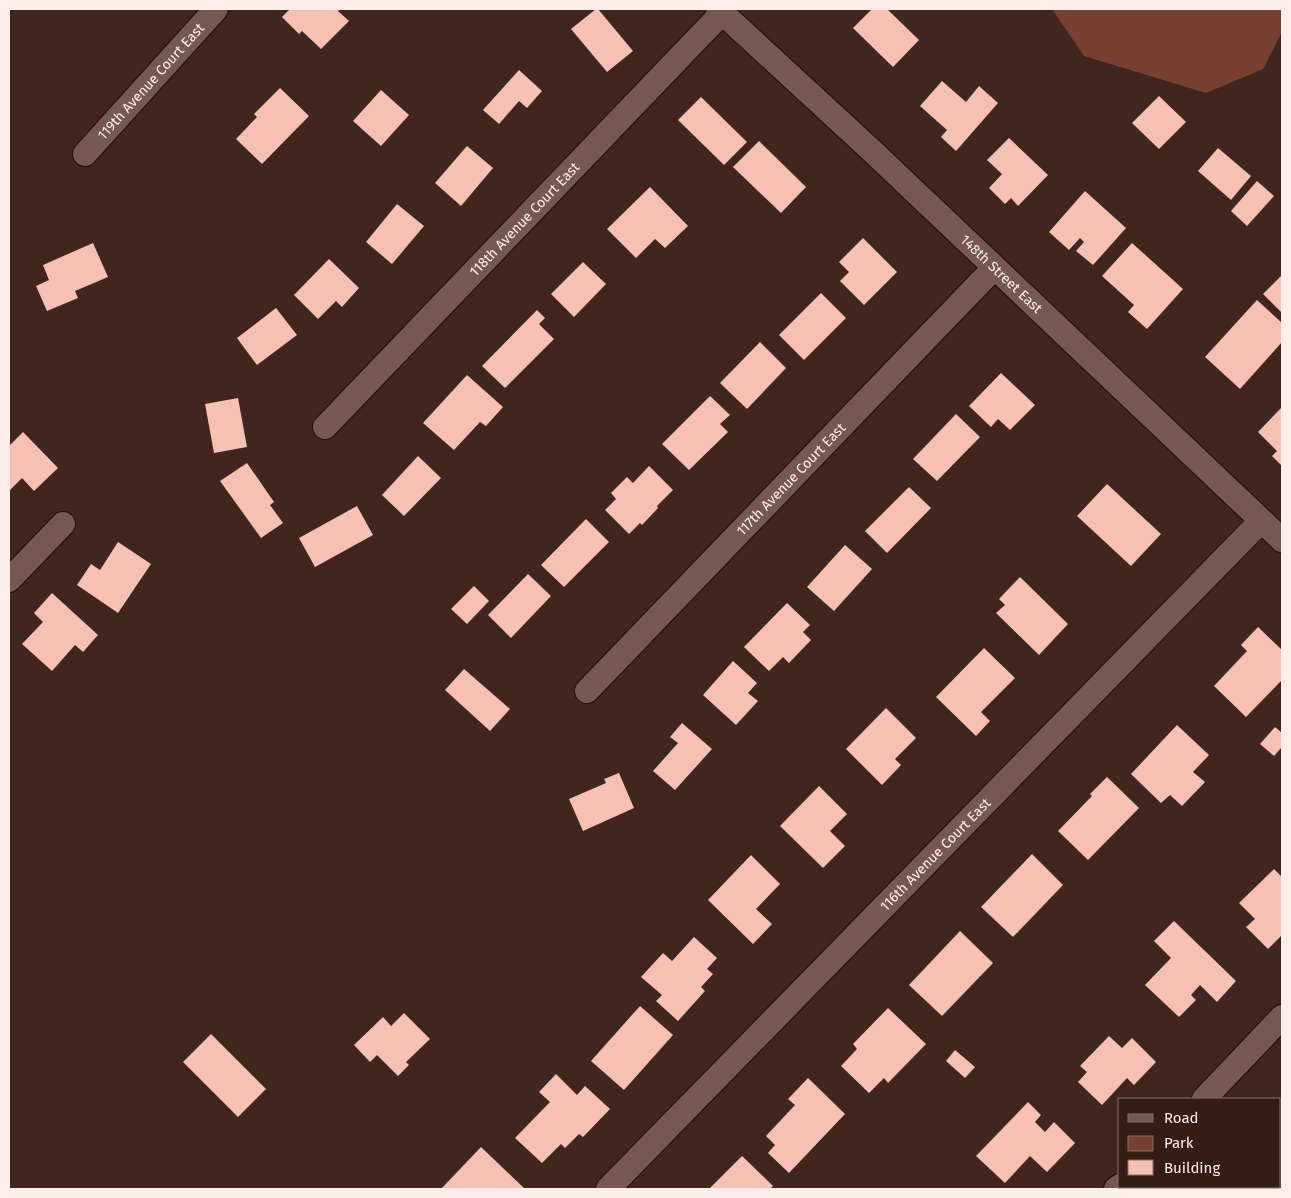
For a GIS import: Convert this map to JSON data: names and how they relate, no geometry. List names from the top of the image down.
{
  "streets": {
    "street": [
      "119th Avenue Court East",
      "118th Avenue Court East",
      "148th Street East",
      "117th Avenue Court East",
      "116th Avenue Court East"
    ]
  },
  "crossings": [
    ["118th Avenue Court East", "148th Street East"],
    ["148th Street East", "117th Avenue Court East"],
    ["148th Street East", "116th Avenue Court East"]
  ],
  "legend": ["Road", "Park", "Building"]
}
